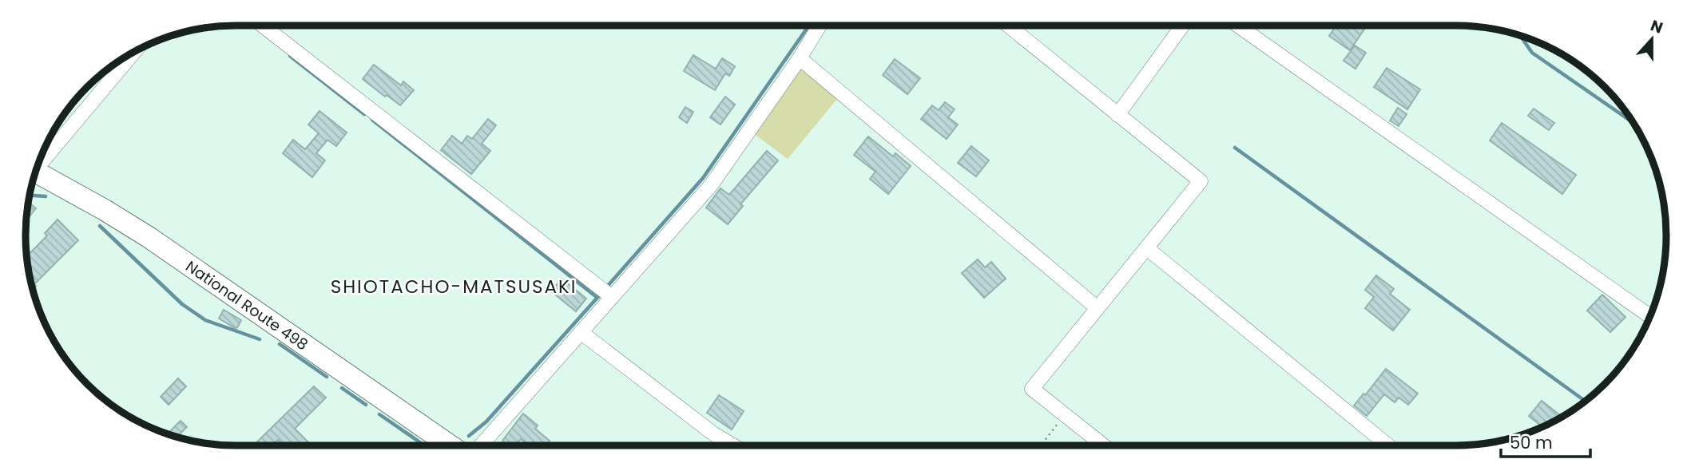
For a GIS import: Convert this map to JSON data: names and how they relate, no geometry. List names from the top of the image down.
{
  "streets": {
    "highway": ["National Route 498"]
  },
  "districts": ["SHIOTACHO-MATSUSAKI"],
  "scale_bar": "50 m",
  "north": "top"
}
